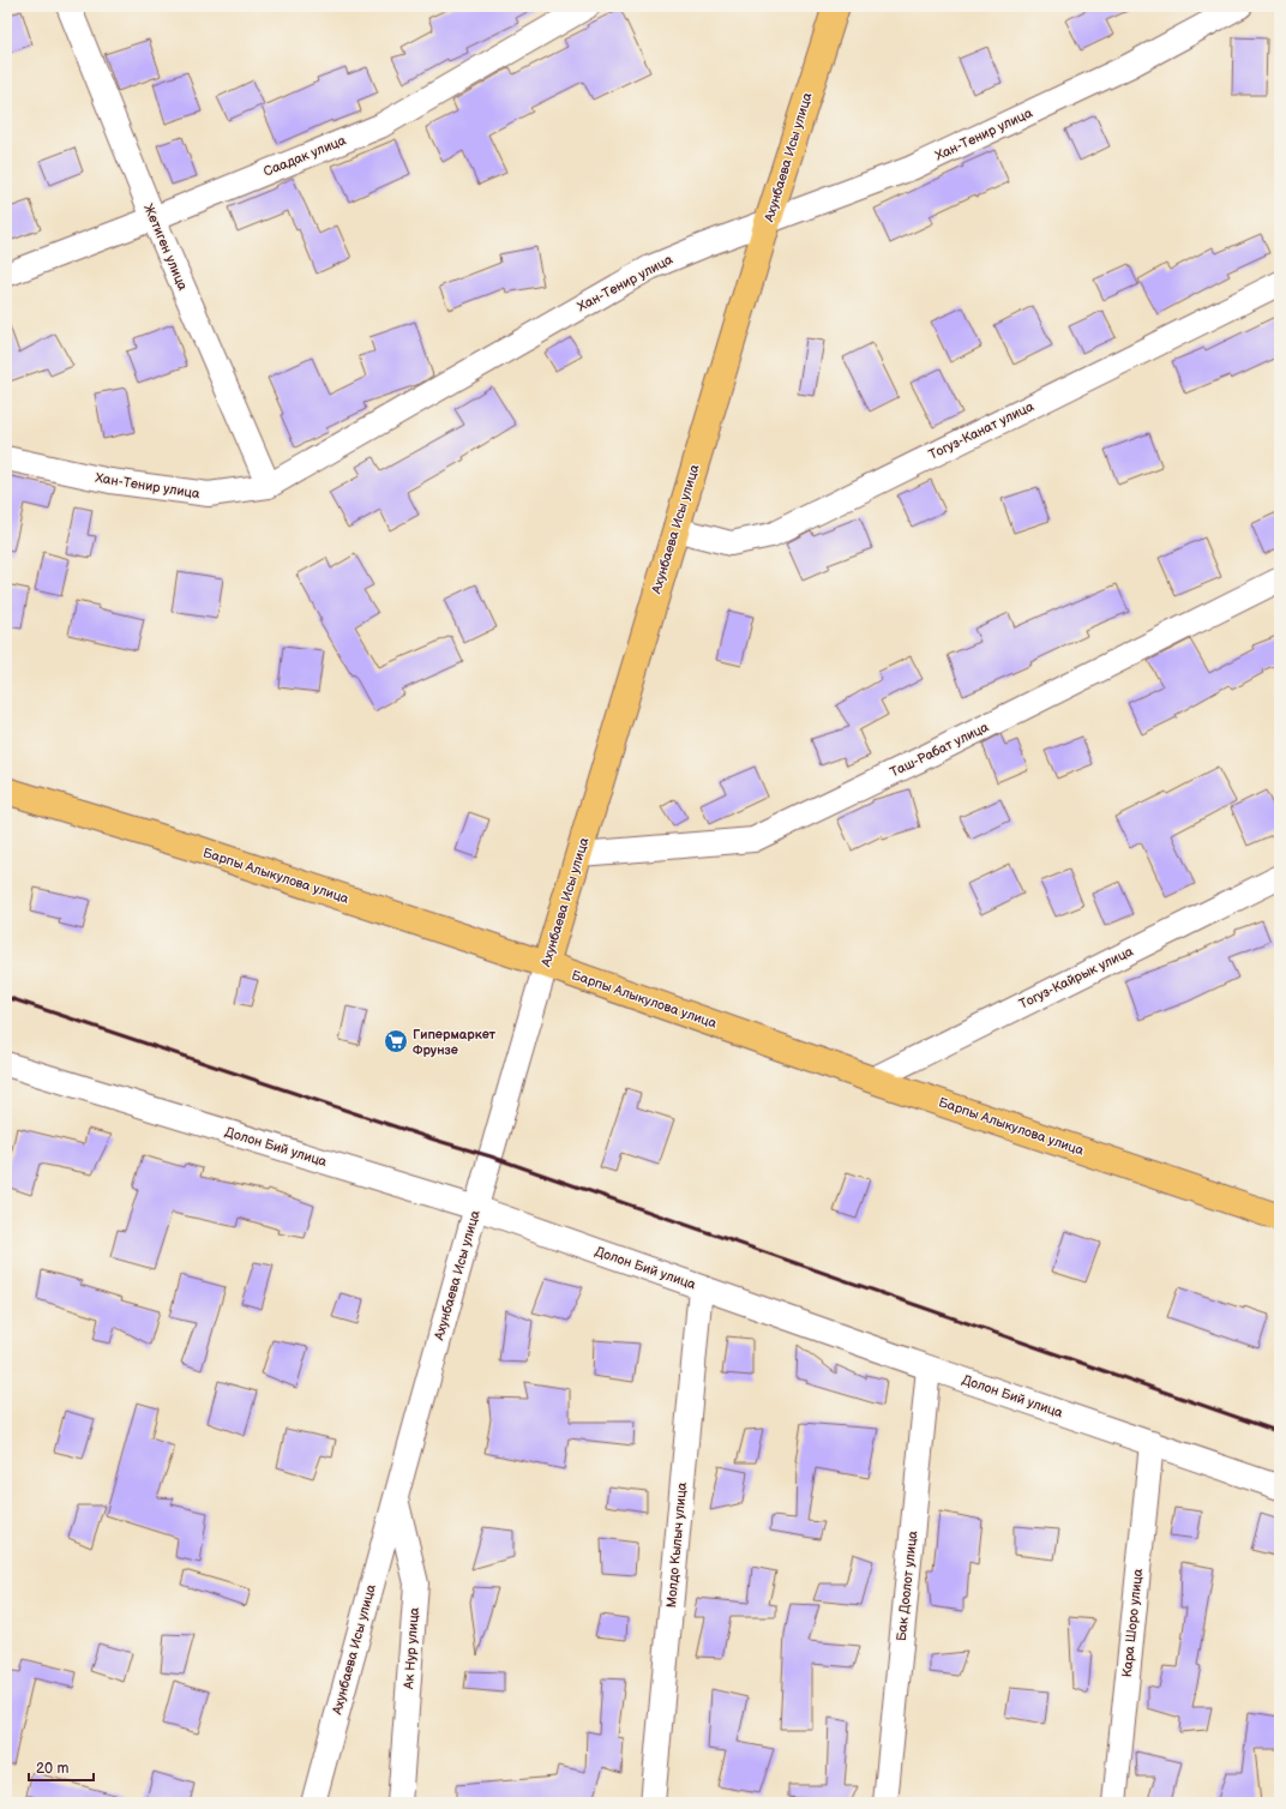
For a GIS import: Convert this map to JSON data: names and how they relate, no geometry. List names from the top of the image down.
{
  "streets": {
    "main road": ["Ахунбаева Исы улица", "Барпы Алыкулова улица"],
    "street": [
      "Хан-Тенир улица",
      "Саадак улица",
      "Жетиген улица",
      "Тогуз-Канат улица",
      "Таш-Рабат улица",
      "Тогуз-Кайрык улица",
      "Долон Бий улица",
      "Молдо Кылыч улица",
      "Бак Доолот улица",
      "Кара Шоро улица",
      "Ак Нур улица"
    ]
  },
  "crossings": [
    ["Хан-Тенир улица", "Ахунбаева Исы улица"],
    ["Хан-Тенир улица", "Жетиген улица"],
    ["Саадак улица", "Жетиген улица"],
    ["Ахунбаева Исы улица", "Тогуз-Канат улица"],
    ["Ахунбаева Исы улица", "Таш-Рабат улица"],
    ["Ахунбаева Исы улица", "Барпы Алыкулова улица"],
    ["Ахунбаева Исы улица", "Долон Бий улица"],
    ["Ахунбаева Исы улица", "Ак Нур улица"],
    ["Барпы Алыкулова улица", "Тогуз-Кайрык улица"],
    ["Долон Бий улица", "Молдо Кылыч улица"],
    ["Долон Бий улица", "Бак Доолот улица"],
    ["Долон Бий улица", "Кара Шоро улица"]
  ],
  "places": {
    "supermarket": ["Гипермаркет Фрунзе"]
  },
  "scale_bar": "20 m"
}
